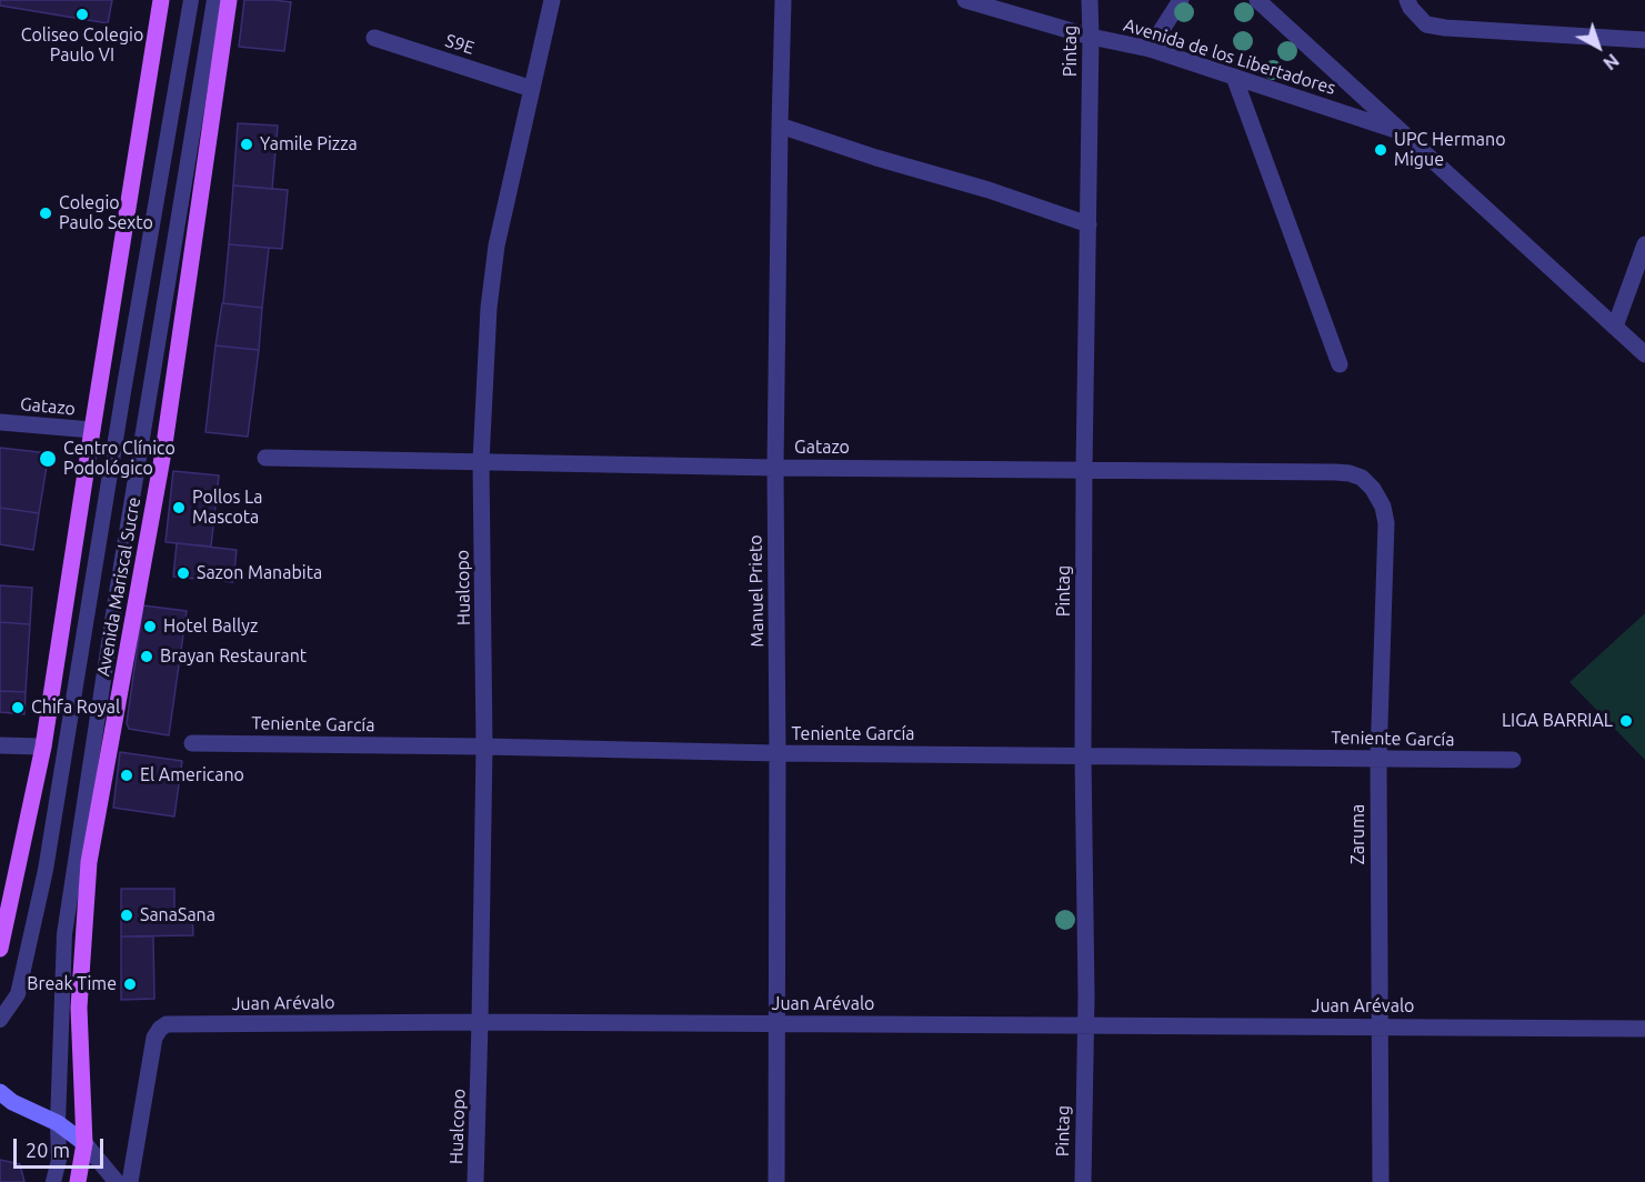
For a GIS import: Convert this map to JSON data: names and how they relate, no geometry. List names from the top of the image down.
{
  "streets": {
    "main road": ["Avenida Mariscal Sucre"],
    "street": [
      "S9E",
      "Pintag",
      "Avenida de los Libertadores",
      "Gatazo",
      "Hualcopo",
      "Manuel Prieto",
      "Teniente García",
      "Zaruma",
      "Juan Arévalo"
    ]
  },
  "crossings": [
    ["S9E", "Hualcopo"],
    ["Pintag", "Avenida de los Libertadores"],
    ["Pintag", "Gatazo"],
    ["Pintag", "Teniente García"],
    ["Pintag", "Juan Arévalo"],
    ["Gatazo", "Hualcopo"],
    ["Gatazo", "Manuel Prieto"],
    ["Gatazo", "Zaruma"],
    ["Hualcopo", "Teniente García"],
    ["Hualcopo", "Juan Arévalo"],
    ["Manuel Prieto", "Teniente García"],
    ["Manuel Prieto", "Juan Arévalo"],
    ["Teniente García", "Zaruma"],
    ["Zaruma", "Juan Arévalo"]
  ],
  "places": [
    "Coliseo Colegio Paulo VI",
    "Yamile Pizza",
    "UPC Hermano Migue",
    "Colegio Paulo Sexto",
    "Centro Clínico Podológico",
    "Pollos La Mascota",
    "Sazon Manabita",
    "Hotel Ballyz",
    "Brayan Restaurant",
    "Chifa Royal",
    "LIGA BARRIAL",
    "El Americano",
    "SanaSana",
    "Break Time"
  ],
  "scale_bar": "20 m",
  "north": "bottom right"
}
